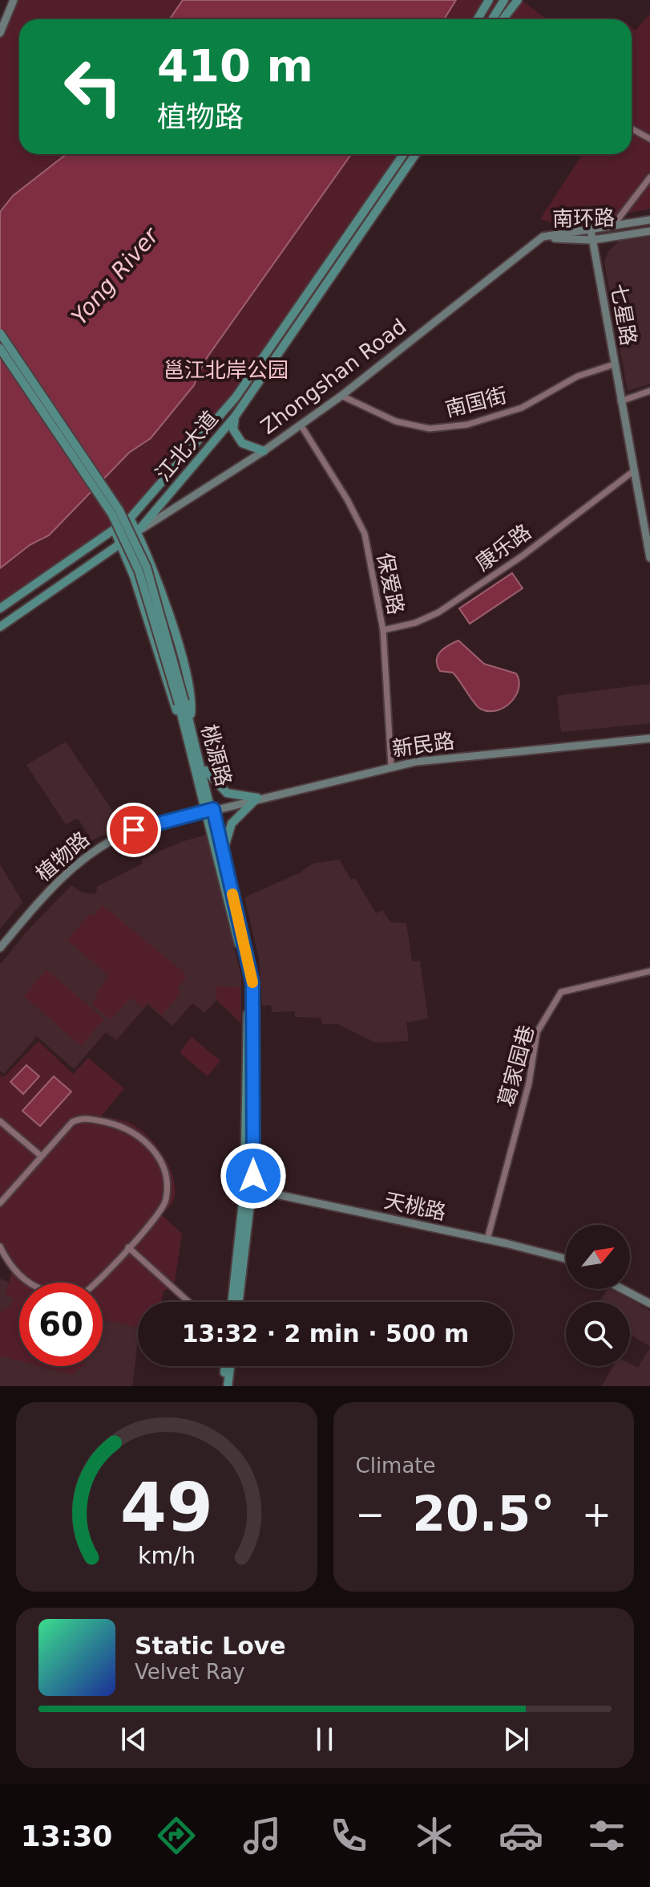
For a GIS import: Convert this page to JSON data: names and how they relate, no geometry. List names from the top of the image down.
{
  "streets": {
    "main road": [
      "南环路",
      "七星路",
      "Zhongshan Road",
      "江北大道",
      "新民路",
      "桃源路",
      "植物路",
      "天桃路"
    ],
    "street": [
      "南国街",
      "康乐路",
      "保爱路",
      "葛家园巷"
    ]
  },
  "crossings": [
    ["南环路", "七星路"],
    ["南环路", "Zhongshan Road"],
    ["七星路", "南国街"],
    ["七星路", "康乐路"],
    ["Zhongshan Road", "南国街"],
    ["Zhongshan Road", "江北大道"],
    ["Zhongshan Road", "保爱路"],
    ["康乐路", "保爱路"],
    ["保爱路", "新民路"],
    ["新民路", "桃源路"],
    ["新民路", "植物路"],
    ["桃源路", "植物路"],
    ["桃源路", "天桃路"],
    ["葛家园巷", "天桃路"]
  ],
  "water": ["Yong River"],
  "parks": ["邕江北岸公园"],
  "north": "top right",
  "page": {
    "turn": ["410 m", "植物路"],
    "limit": "60",
    "trip": "13:32 · 2 min · 500 m",
    "tile": "Climate",
    "heat": ["−", "20.5°", "+"],
    "song": ["Static Love", "Velvet Ray"],
    "tabs": "13:30",
    "gauge": ["49", "km/h"]
  }
}
